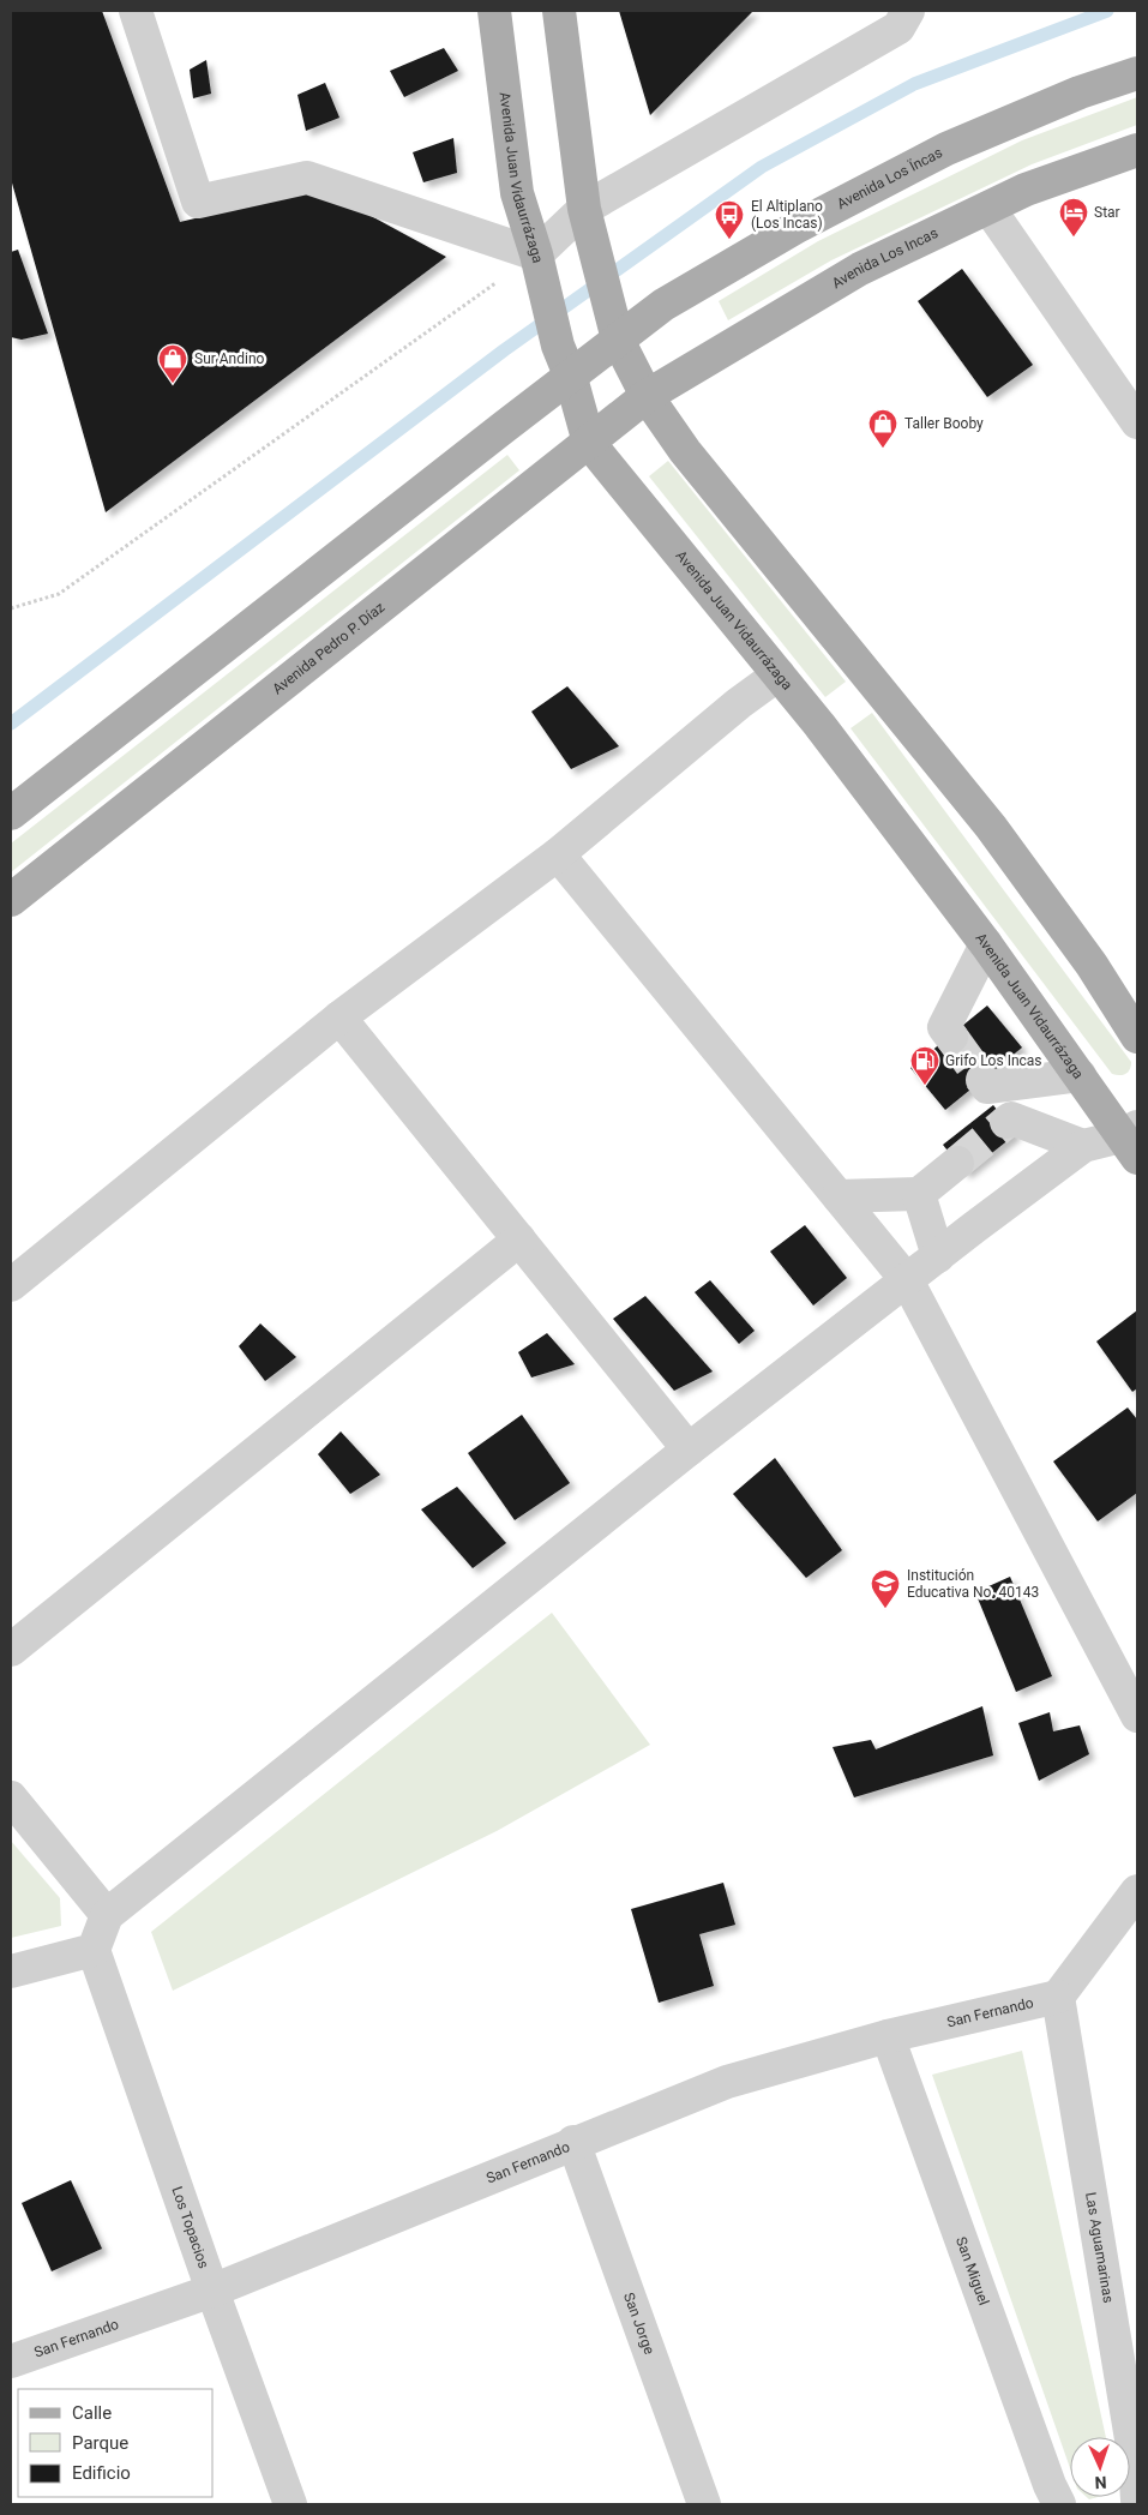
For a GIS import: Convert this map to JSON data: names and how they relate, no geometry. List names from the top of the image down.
{
  "streets": {
    "main road": [
      "Avenida Juan Vidaurrázaga",
      "Avenida Los Ïncas",
      "Avenida Los Incas",
      "Avenida Pedro P. Díaz"
    ],
    "street": [
      "San Fernando",
      "Los Topacios",
      "Las Aguamarinas",
      "San Miguel",
      "San Jorge"
    ]
  },
  "crossings": [
    ["Avenida Juan Vidaurrázaga", "Avenida Los Ïncas"],
    ["Avenida Juan Vidaurrázaga", "Avenida Pedro P. Díaz"],
    ["Avenida Los Incas", "Avenida Pedro P. Díaz"],
    ["San Fernando", "Los Topacios"],
    ["San Fernando", "Las Aguamarinas"],
    ["San Fernando", "San Miguel"],
    ["San Fernando", "San Jorge"]
  ],
  "places": {
    "hotel": ["Star"],
    "bus stop": ["El Altiplano (Los Incas)"],
    "shop": ["Sur Andino", "Taller Booby"],
    "fuel station": ["Grifo Los Incas"],
    "school or university": ["Institución Educativa No. 40143"]
  },
  "legend": ["Calle", "Parque", "Edificio"],
  "north": "bottom"
}
